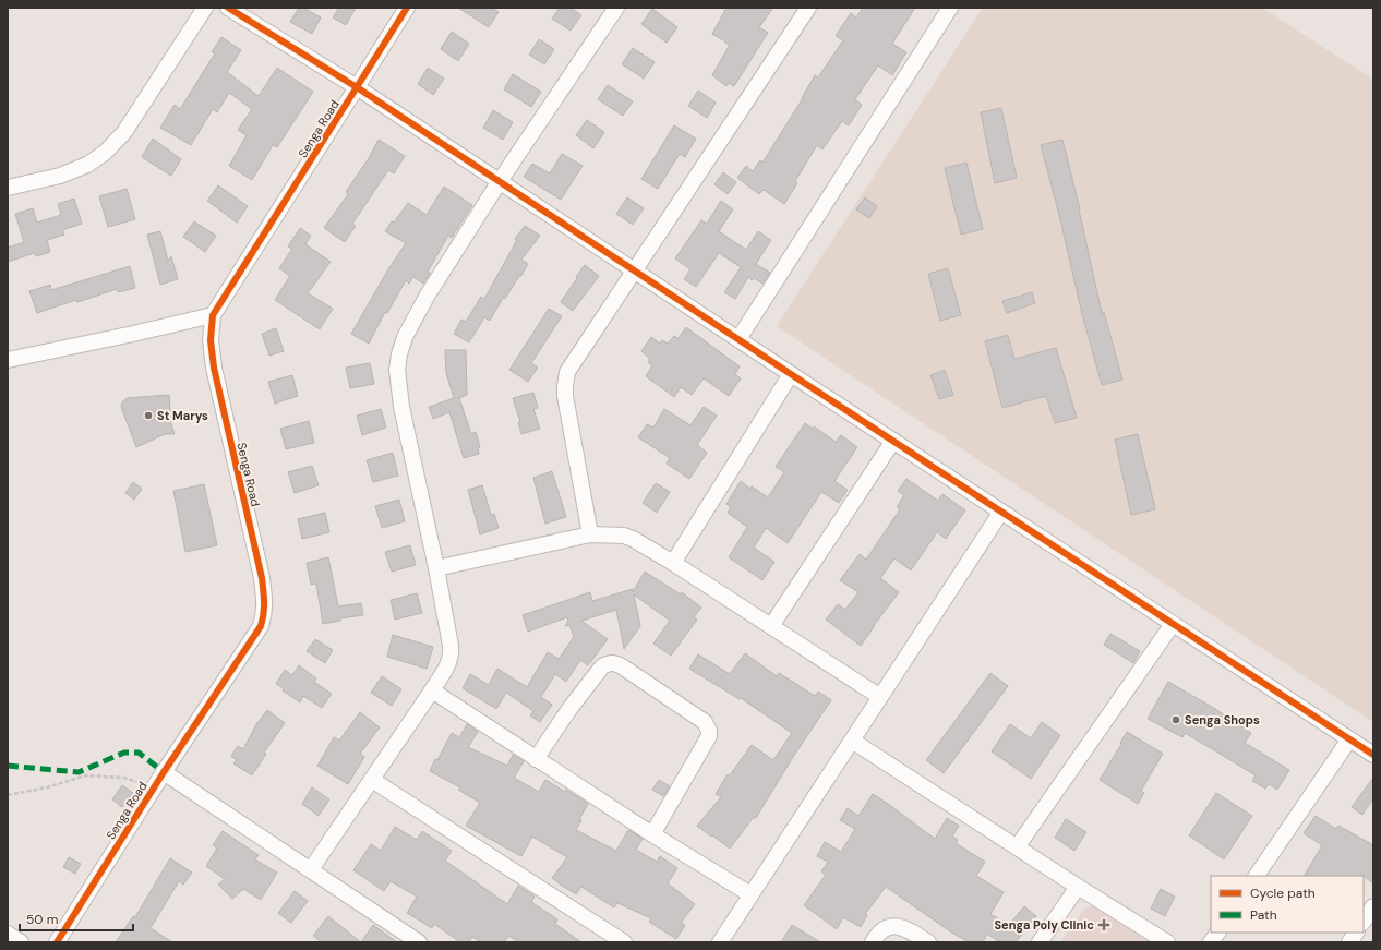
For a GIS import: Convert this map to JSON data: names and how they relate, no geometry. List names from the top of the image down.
{
  "streets": {
    "street": ["Senga Road"]
  },
  "places": {
    "other": ["St Marys", "Senga Shops"],
    "health": ["Senga Poly Clinic"]
  },
  "legend": ["Cycle path", "Path"],
  "scale_bar": "50 m"
}
